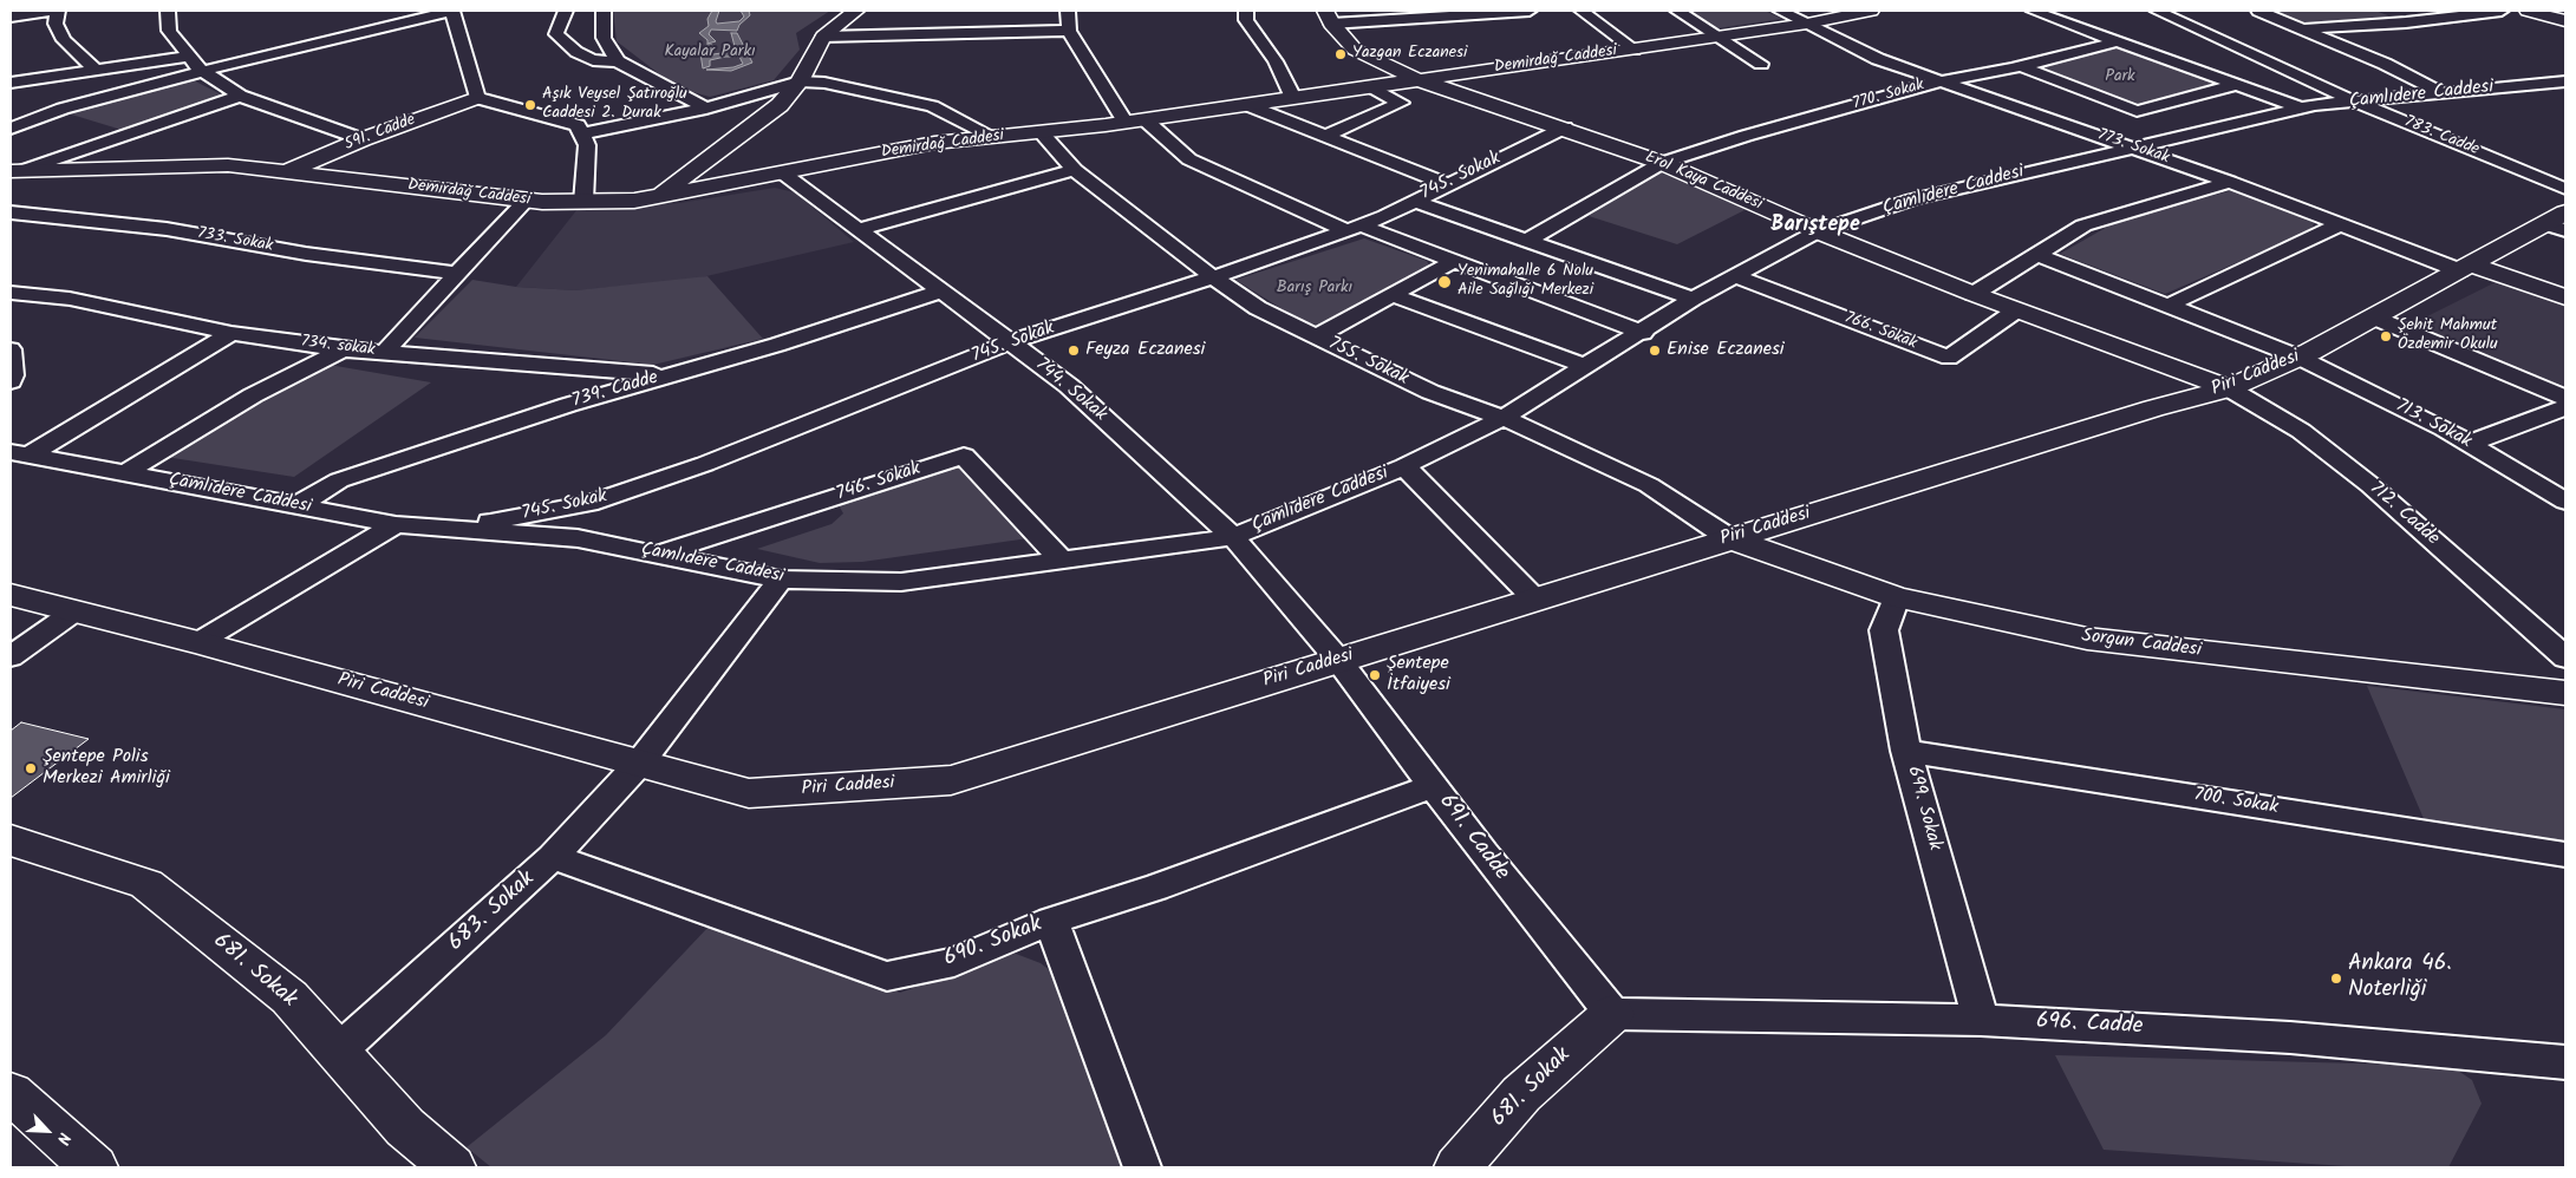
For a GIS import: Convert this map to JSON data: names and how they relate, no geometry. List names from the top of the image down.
{
  "streets": {
    "street": [
      "Demirdağ Caddesi",
      "770. Sokak",
      "Çamlıdere Caddesi",
      "591. Cadde",
      "783. Cadde",
      "773. Sokak",
      "745. Sokak",
      "Erol Kaya Caddesi",
      "733. Sokak",
      "766. Sokak",
      "734. sokak",
      "755. Sokak",
      "Piri Caddesi",
      "739. Cadde",
      "744. Sokak",
      "713. Sokak",
      "746. Sokak",
      "712. Cadde",
      "Sorgun Caddesi",
      "700. Sokak",
      "699. Sokak",
      "691. Cadde",
      "683. Sokak",
      "690. Sokak",
      "681. Sokak",
      "696. Cadde"
    ]
  },
  "crossings": [
    ["Demirdağ Caddesi", "591. Cadde"],
    ["Demirdağ Caddesi", "773. Sokak"],
    ["Demirdağ Caddesi", "Erol Kaya Caddesi"],
    ["Demirdağ Caddesi", "755. Sokak"],
    ["Demirdağ Caddesi", "744. Sokak"],
    ["770. Sokak", "773. Sokak"],
    ["770. Sokak", "Erol Kaya Caddesi"],
    ["Çamlıdere Caddesi", "783. Cadde"],
    ["Çamlıdere Caddesi", "773. Sokak"],
    ["Çamlıdere Caddesi", "745. Sokak"],
    ["Çamlıdere Caddesi", "Erol Kaya Caddesi"],
    ["Çamlıdere Caddesi", "766. Sokak"],
    ["Çamlıdere Caddesi", "755. Sokak"],
    ["Çamlıdere Caddesi", "739. Cadde"],
    ["Çamlıdere Caddesi", "744. Sokak"],
    ["Çamlıdere Caddesi", "746. Sokak"],
    ["Çamlıdere Caddesi", "683. Sokak"],
    ["773. Sokak", "Piri Caddesi"],
    ["745. Sokak", "Erol Kaya Caddesi"],
    ["745. Sokak", "755. Sokak"],
    ["745. Sokak", "744. Sokak"],
    ["Erol Kaya Caddesi", "766. Sokak"],
    ["Erol Kaya Caddesi", "Piri Caddesi"],
    ["Erol Kaya Caddesi", "712. Cadde"],
    ["734. sokak", "739. Cadde"],
    ["755. Sokak", "Piri Caddesi"],
    ["755. Sokak", "Sorgun Caddesi"],
    ["Piri Caddesi", "744. Sokak"],
    ["Piri Caddesi", "713. Sokak"],
    ["Piri Caddesi", "712. Cadde"],
    ["Piri Caddesi", "Sorgun Caddesi"],
    ["Piri Caddesi", "691. Cadde"],
    ["Piri Caddesi", "683. Sokak"],
    ["739. Cadde", "744. Sokak"],
    ["744. Sokak", "691. Cadde"],
    ["Sorgun Caddesi", "699. Sokak"],
    ["700. Sokak", "699. Sokak"],
    ["699. Sokak", "696. Cadde"],
    ["691. Cadde", "690. Sokak"],
    ["691. Cadde", "681. Sokak"],
    ["691. Cadde", "696. Cadde"],
    ["683. Sokak", "690. Sokak"],
    ["683. Sokak", "681. Sokak"],
    ["681. Sokak", "696. Cadde"]
  ],
  "districts": ["Barıştepe"],
  "parks": ["Kayalar Parkı", "Park", "Barış Parkı"],
  "places": [
    "Yazgan Eczanesi",
    "Aşık Veysel Şatıroğlu Caddesi 2. Durak",
    "Yenimahalle 6 Nolu Aile Sağlığı Merkezi",
    "Şehit Mahmut Özdemir Okulu",
    "Feyza Eczanesi",
    "Enise Eczanesi",
    "Şentepe İtfaiyesi",
    "Şentepe Polis Merkezi Amirliği",
    "Ankara 46. Noterliği"
  ],
  "north": "bottom right"
}
